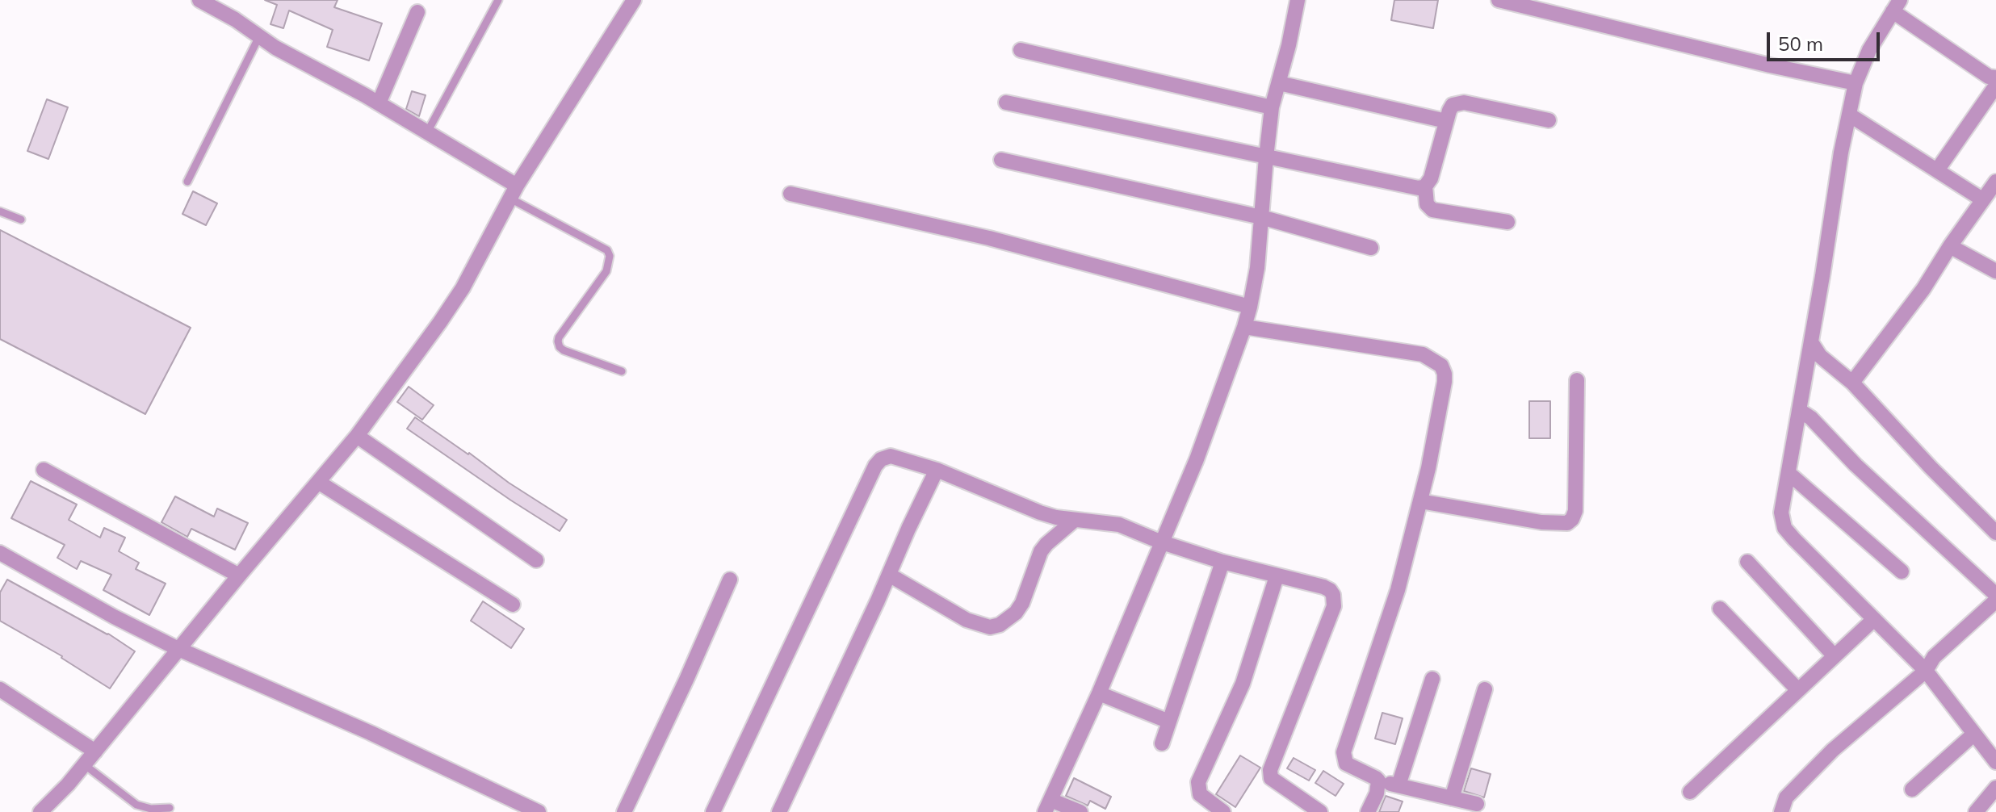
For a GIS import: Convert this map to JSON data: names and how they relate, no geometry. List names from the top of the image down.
{
  "scale_bar": "50 m"
}
